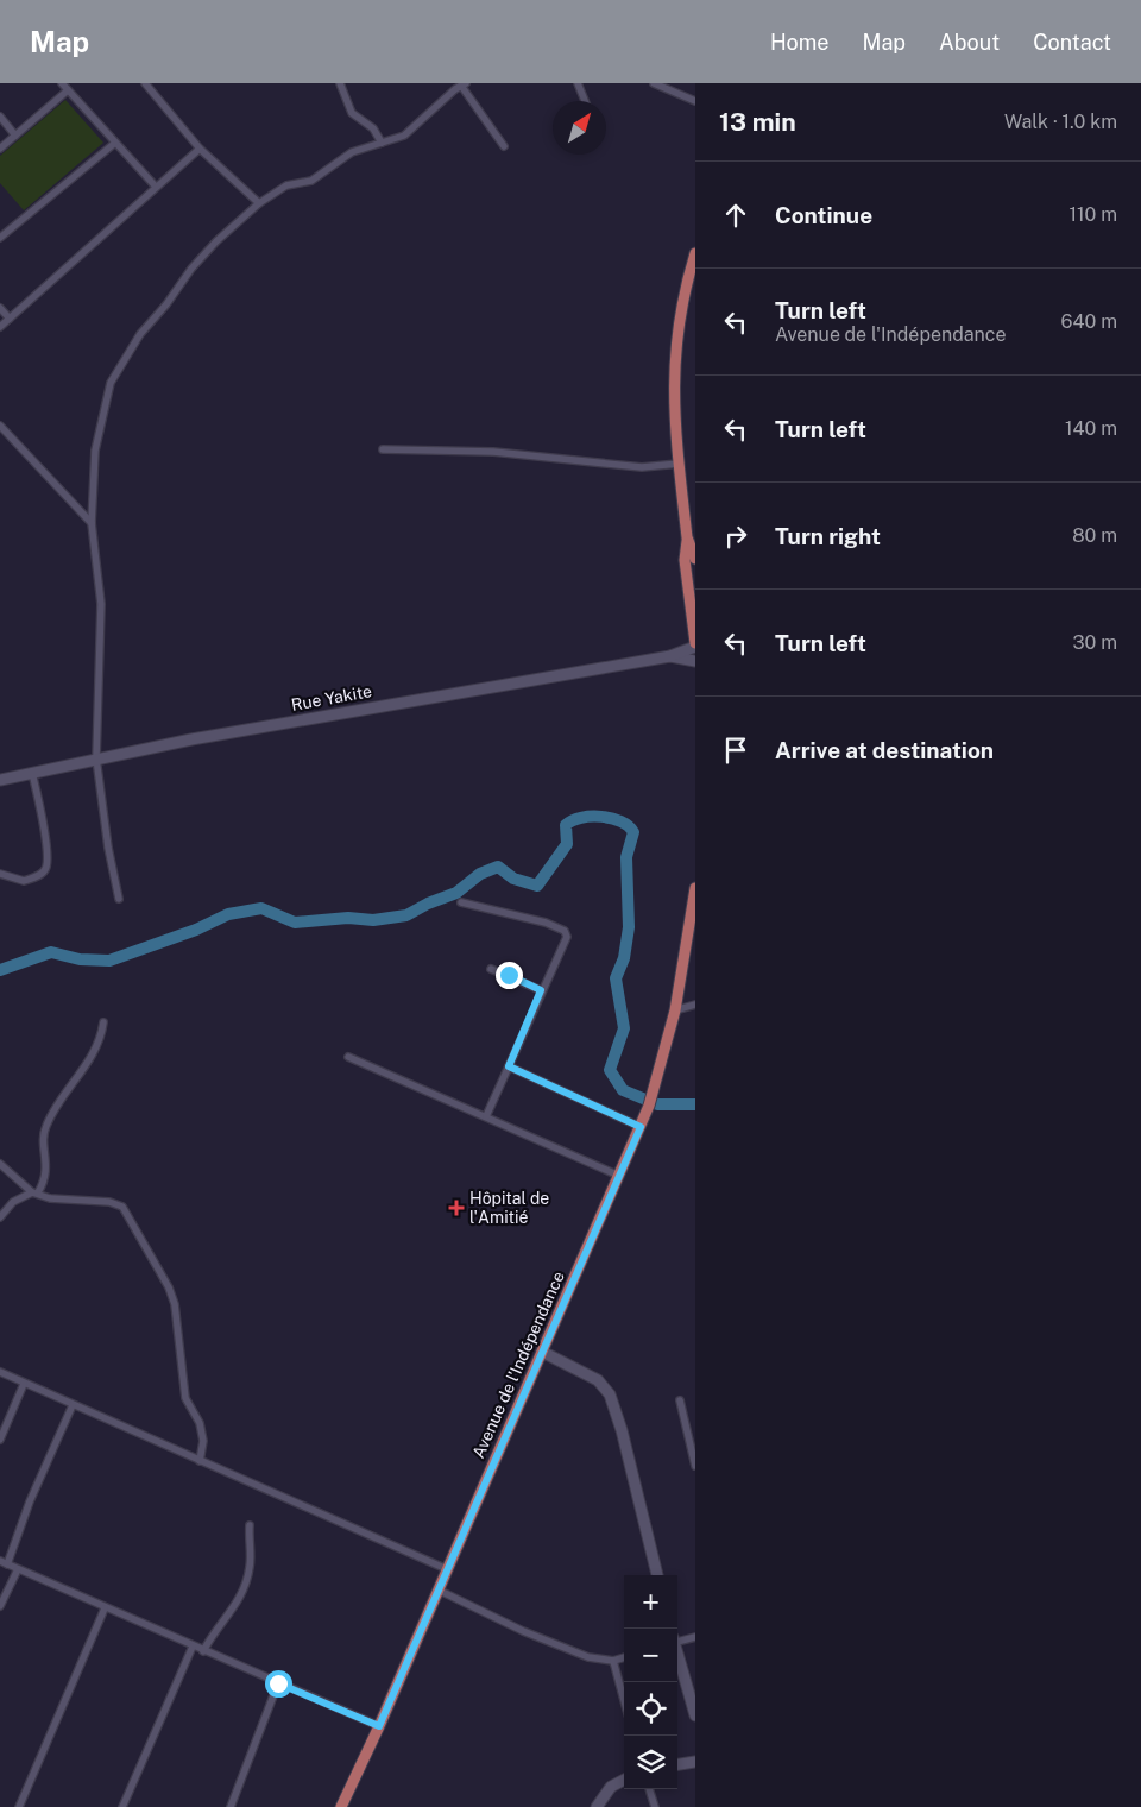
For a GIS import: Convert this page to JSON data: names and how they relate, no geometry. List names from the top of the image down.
{
  "streets": {
    "main road": ["Rue Yakite", "Avenue de l'Indépendance"]
  },
  "places": {
    "health": ["Hôpital de l'Amitié"]
  },
  "north": "top right",
  "page": {
    "header": "Map",
    "nav": [
      "Home",
      "Map",
      "About",
      "Contact"
    ],
    "heading": ["13 min", "Walk · 1.0 km"],
    "list": [
      ["Continue", "110 m"],
      ["Turn left", "Avenue de l'Indépendance", "640 m"],
      ["Turn left", "140 m"],
      ["Turn right", "80 m"],
      ["Turn left", "30 m"],
      "Arrive at destination"
    ],
    "map_buttons": ["+", "−"]
  }
}
